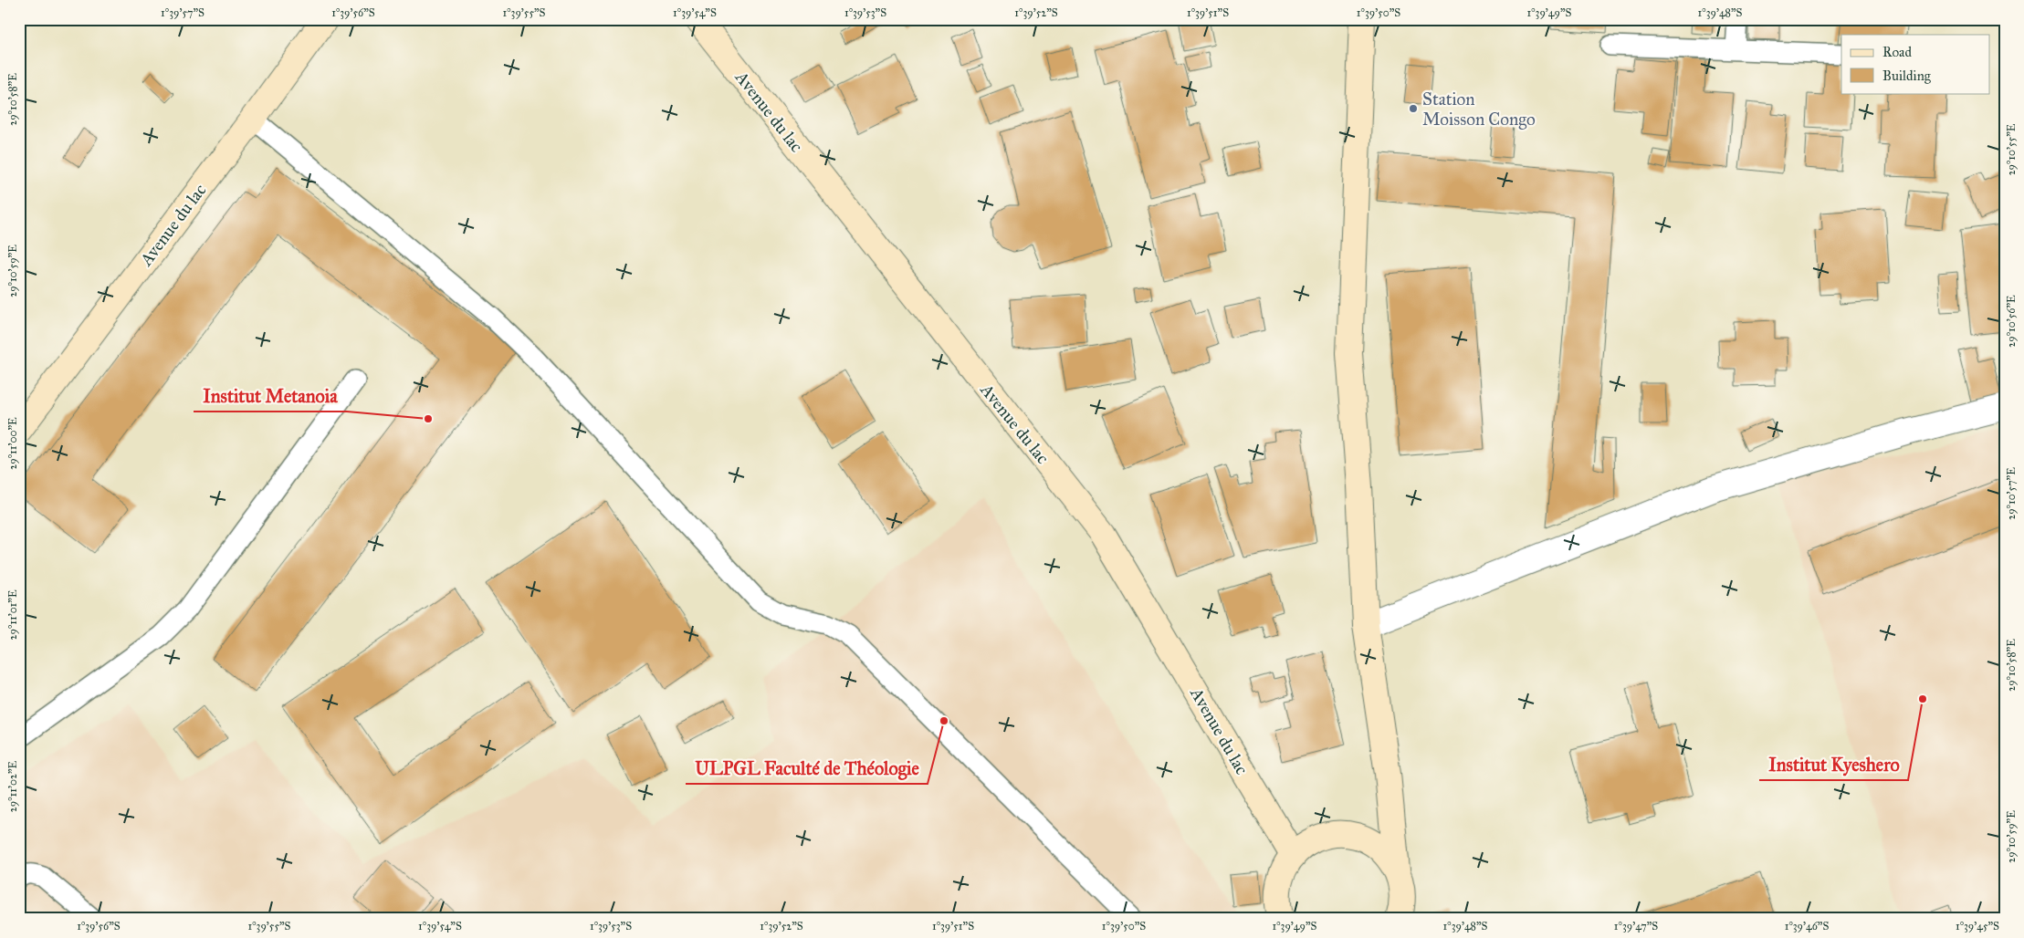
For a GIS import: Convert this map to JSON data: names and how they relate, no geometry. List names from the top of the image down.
{
  "streets": {
    "main road": ["Avenue du lac"]
  },
  "places": [
    "Station Moisson Congo",
    "Institut Metanoia",
    "Institut Kyeshero",
    "ULPGL Faculté de Théologie"
  ],
  "legend": ["Road", "Building"],
  "coordinates": [
    "1°39'57\"S",
    "1°39'56\"S",
    "1°39'55\"S",
    "1°39'54\"S",
    "1°39'53\"S",
    "1°39'52\"S",
    "1°39'51\"S",
    "1°39'50\"S",
    "1°39'49\"S",
    "1°39'48\"S",
    "29°10'58\"E",
    "29°10'55\"E",
    "29°10'59\"E",
    "29°10'56\"E",
    "29°11'00\"E",
    "29°10'57\"E",
    "29°11'01\"E",
    "29°11'02\"E",
    "1°39'47\"S",
    "1°39'46\"S",
    "1°39'45\"S"
  ]
}
